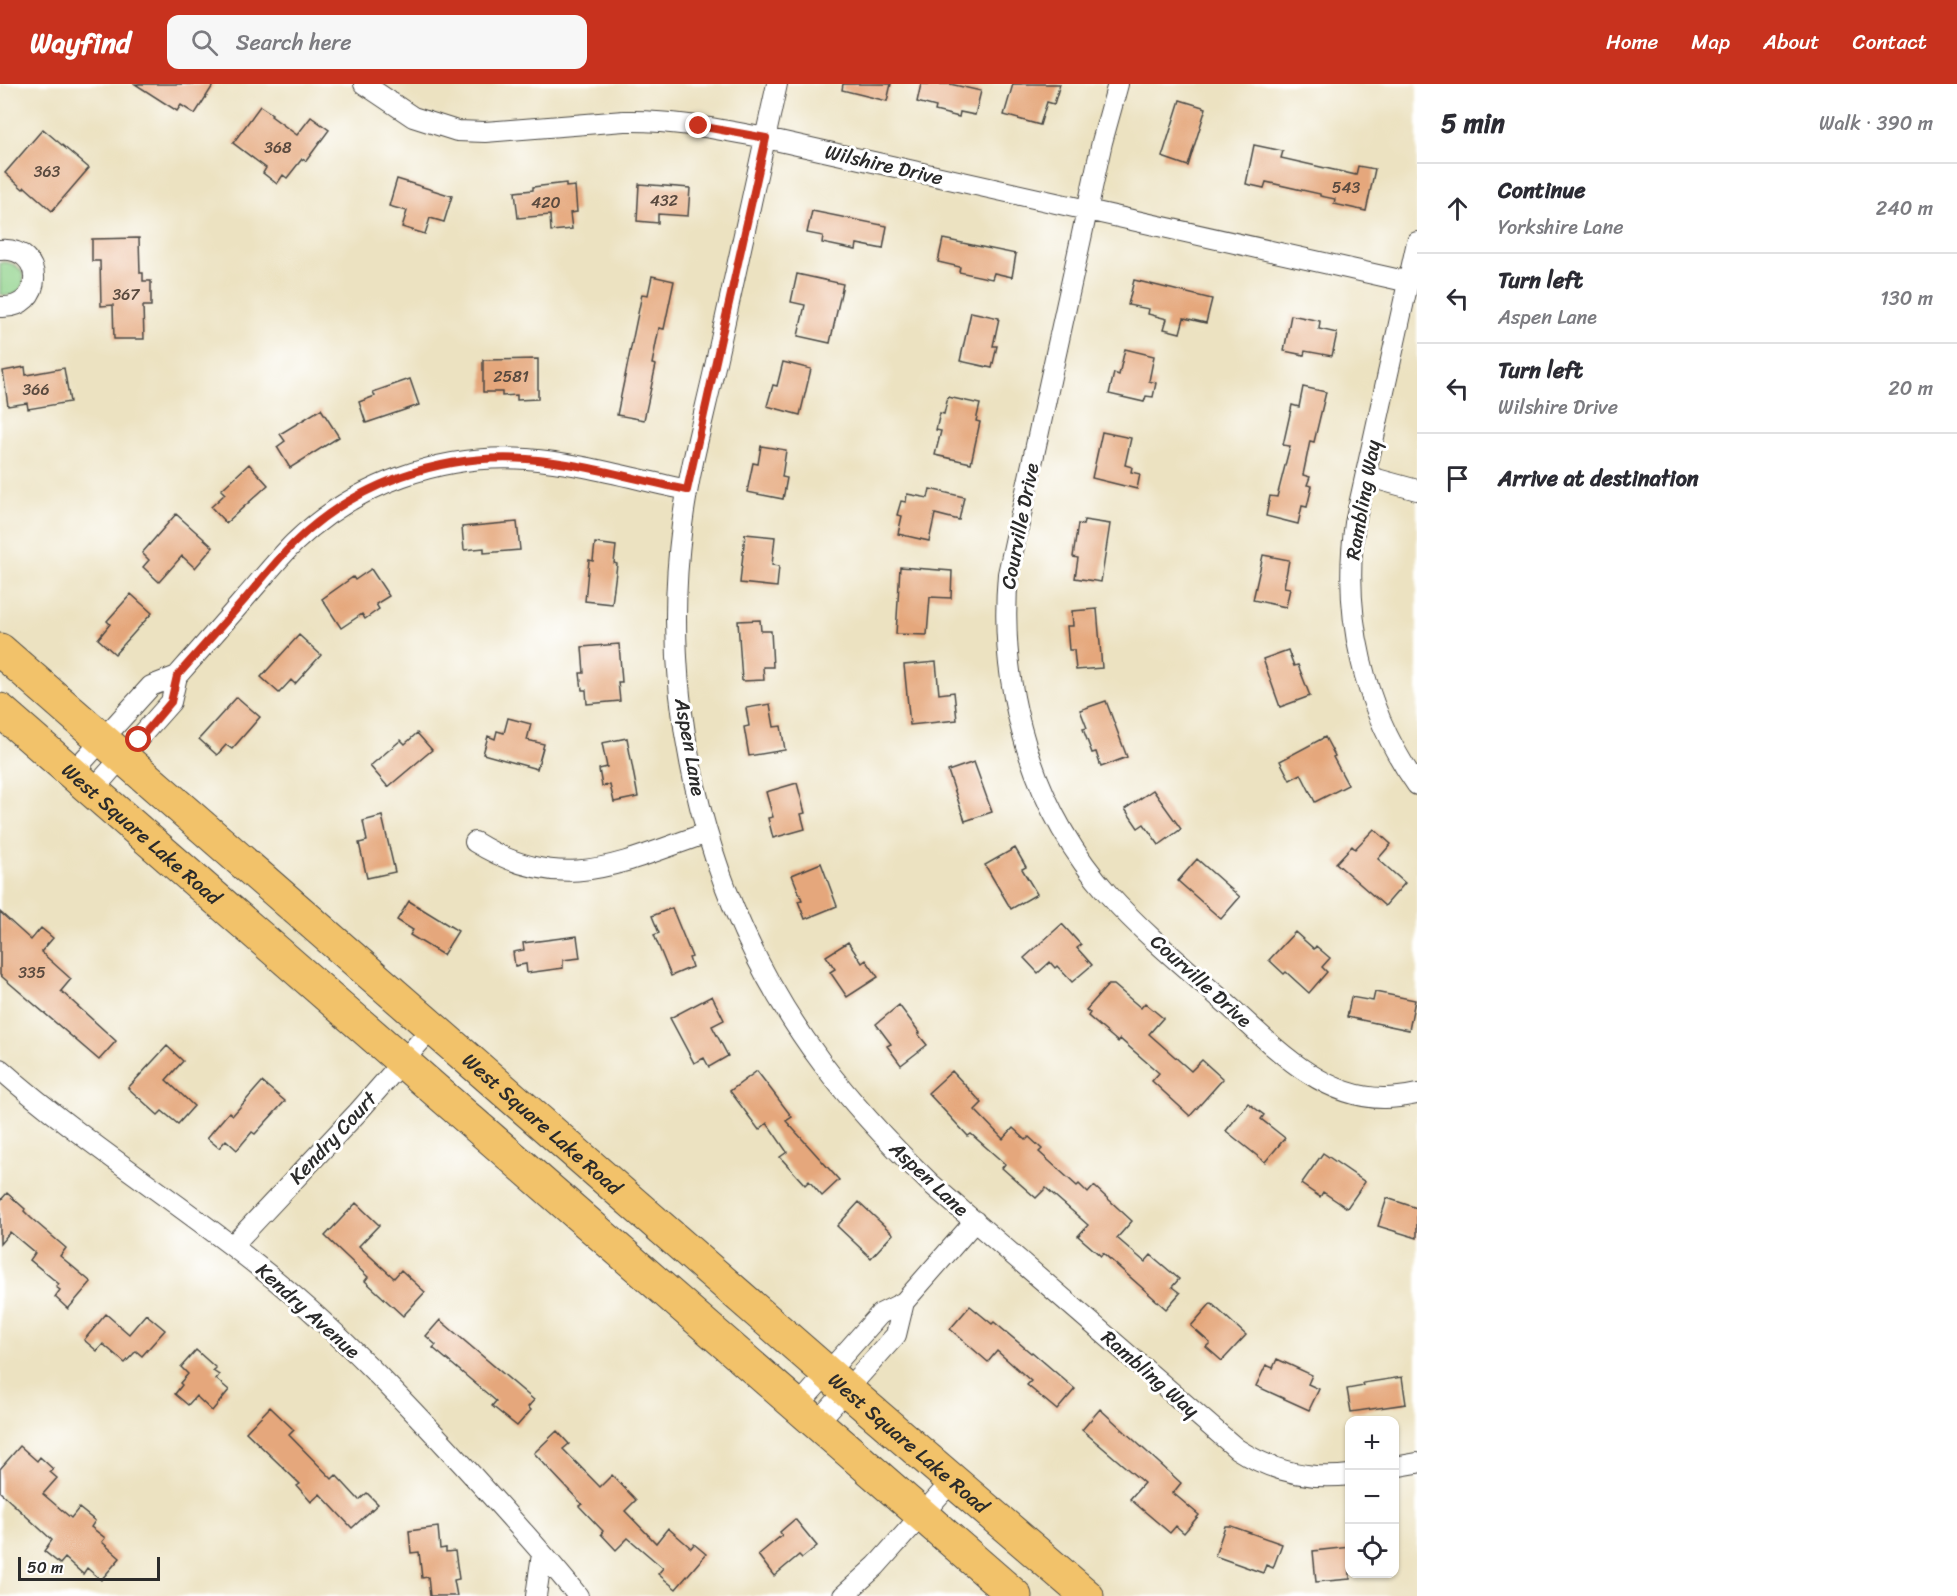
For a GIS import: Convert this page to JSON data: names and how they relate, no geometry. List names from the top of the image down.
{
  "streets": {
    "highway": ["West Square Lake Road"],
    "street": [
      "Wilshire Drive",
      "Rambling Way",
      "Courville Drive",
      "Aspen Lane",
      "Kendry Court",
      "Kendry Avenue"
    ]
  },
  "crossings": [
    ["Wilshire Drive", "Rambling Way"],
    ["Wilshire Drive", "Courville Drive"],
    ["Wilshire Drive", "Aspen Lane"],
    ["Rambling Way", "Aspen Lane"],
    ["Aspen Lane", "West Square Lake Road"],
    ["West Square Lake Road", "Kendry Court"],
    ["Kendry Court", "Kendry Avenue"]
  ],
  "house_numbers": [
    "368",
    "363",
    "543",
    "432",
    "420",
    "367",
    "2581",
    "366",
    "335"
  ],
  "scale_bar": "50 m",
  "page": {
    "header": "Wayfind",
    "search": "Search here",
    "nav": [
      "Home",
      "Map",
      "About",
      "Contact"
    ],
    "heading": ["5 min", "Walk · 390 m"],
    "list": [
      ["Continue", "Yorkshire Lane", "240 m"],
      ["Turn left", "Aspen Lane", "130 m"],
      ["Turn left", "Wilshire Drive", "20 m"],
      "Arrive at destination"
    ],
    "map_buttons": ["+", "−"],
    "scale": "50 m"
  }
}
